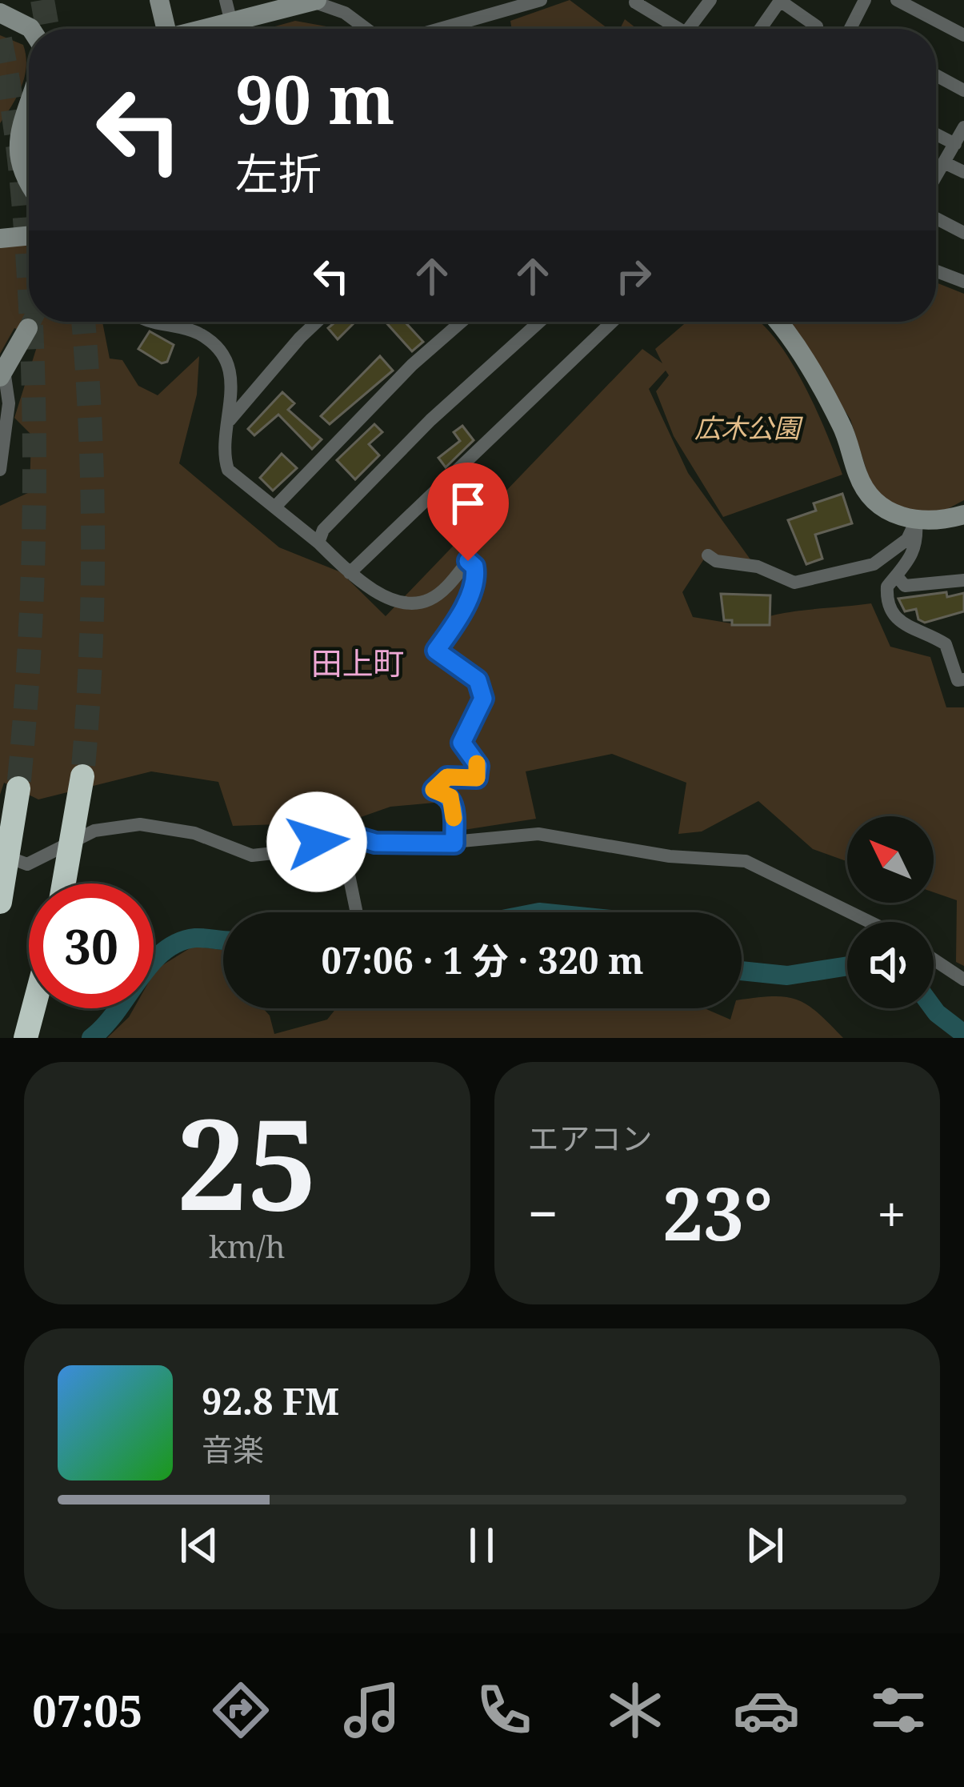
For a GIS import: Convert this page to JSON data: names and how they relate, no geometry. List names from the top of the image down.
{
  "districts": ["田上町"],
  "parks": ["広木公園"],
  "north": "top left",
  "page": {
    "turn": ["90 m", "左折"],
    "limit": "30",
    "trip": "07:06 · 1 分 · 320 m",
    "tile": [
      ["25", "km/h"],
      "エアコン"
    ],
    "heat": ["−", "23°", "+"],
    "song": ["92.8 FM", "音楽"],
    "tabs": "07:05"
  }
}
